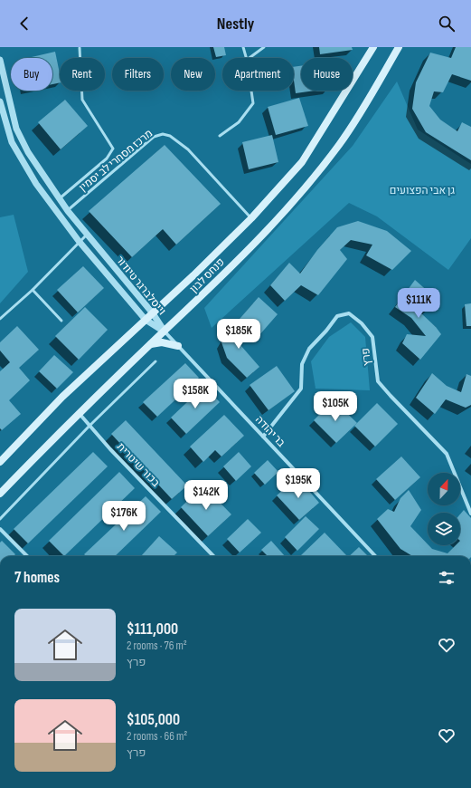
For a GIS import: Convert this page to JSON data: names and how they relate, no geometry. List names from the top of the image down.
{
  "streets": {
    "main road": ["פנחס לבון"],
    "street": [
      "וייסלברגר טיודור",
      "פרץ",
      "בר יהודה",
      "בכור שיטרית"
    ],
    "lane": ["מרכז מסחרי לב יסמין"]
  },
  "crossings": [
    ["מרכז מסחרי לב יסמין", "פנחס לבון"],
    ["מרכז מסחרי לב יסמין", "וייסלברגר טיודור"],
    ["פנחס לבון", "וייסלברגר טיודור"],
    ["פנחס לבון", "בר יהודה"],
    ["פנחס לבון", "בכור שיטרית"],
    ["וייסלברגר טיודור", "בר יהודה"],
    ["פרץ", "בר יהודה"]
  ],
  "parks": ["גן אבי הפצועים"],
  "north": "top",
  "page": {
    "header": "Nestly",
    "chip": [
      "Buy",
      "Rent",
      "Filters",
      "New",
      "Apartment",
      "House"
    ],
    "price": [
      "$111K",
      "$185K",
      "$158K",
      "$105K",
      "$195K",
      "$142K",
      "$176K"
    ],
    "heading": "7 homes",
    "list": [
      {
        "name": "$111,000",
        "note": "2 rooms · 76 m² · פרץ"
      },
      {
        "name": "$105,000",
        "note": "2 rooms · 66 m² · פרץ"
      }
    ]
  }
}
